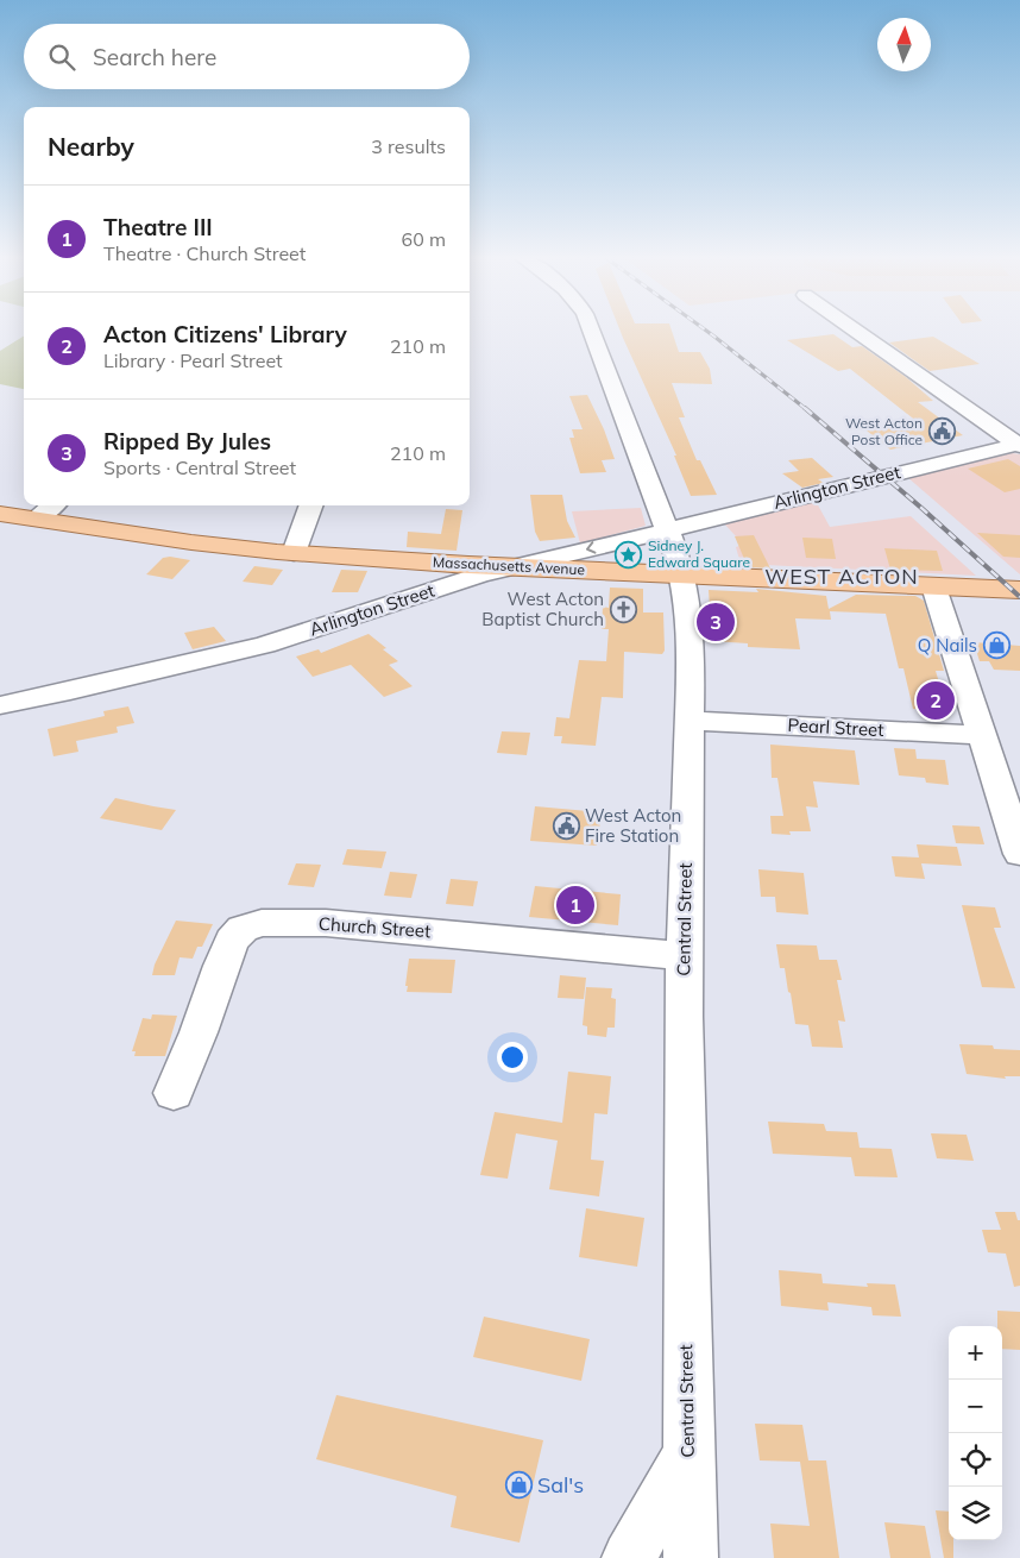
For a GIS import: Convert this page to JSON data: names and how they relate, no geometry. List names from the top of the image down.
{
  "streets": {
    "main road": ["Massachusetts Avenue"],
    "street": [
      "Arlington Street",
      "Pearl Street",
      "Central Street",
      "Church Street"
    ]
  },
  "crossings": [
    ["Arlington Street", "Massachusetts Avenue"],
    ["Arlington Street", "Central Street"],
    ["Massachusetts Avenue", "Central Street"],
    ["Pearl Street", "Central Street"],
    ["Central Street", "Church Street"]
  ],
  "districts": ["WEST ACTON"],
  "places": {
    "public building": ["West Acton Post Office", "West Acton Fire Station"],
    "place": ["Sidney J. Edward Square"],
    "church": ["West Acton Baptist Church"],
    "shop": ["Q Nails", "Sal's"]
  },
  "north": "top",
  "page": {
    "search": "Search here",
    "heading": ["Nearby", "3 results"],
    "list": [
      {
        "mark": "1",
        "name": "Theatre III",
        "note": "Theatre · Church Street",
        "value": "60 m"
      },
      {
        "mark": "2",
        "name": "Acton Citizens' Library",
        "note": "Library · Pearl Street",
        "value": "210 m"
      },
      {
        "mark": "3",
        "name": "Ripped By Jules",
        "note": "Sports · Central Street",
        "value": "210 m"
      }
    ],
    "pins": ["3", "2", "1"],
    "map_buttons": ["+", "−"]
  }
}
